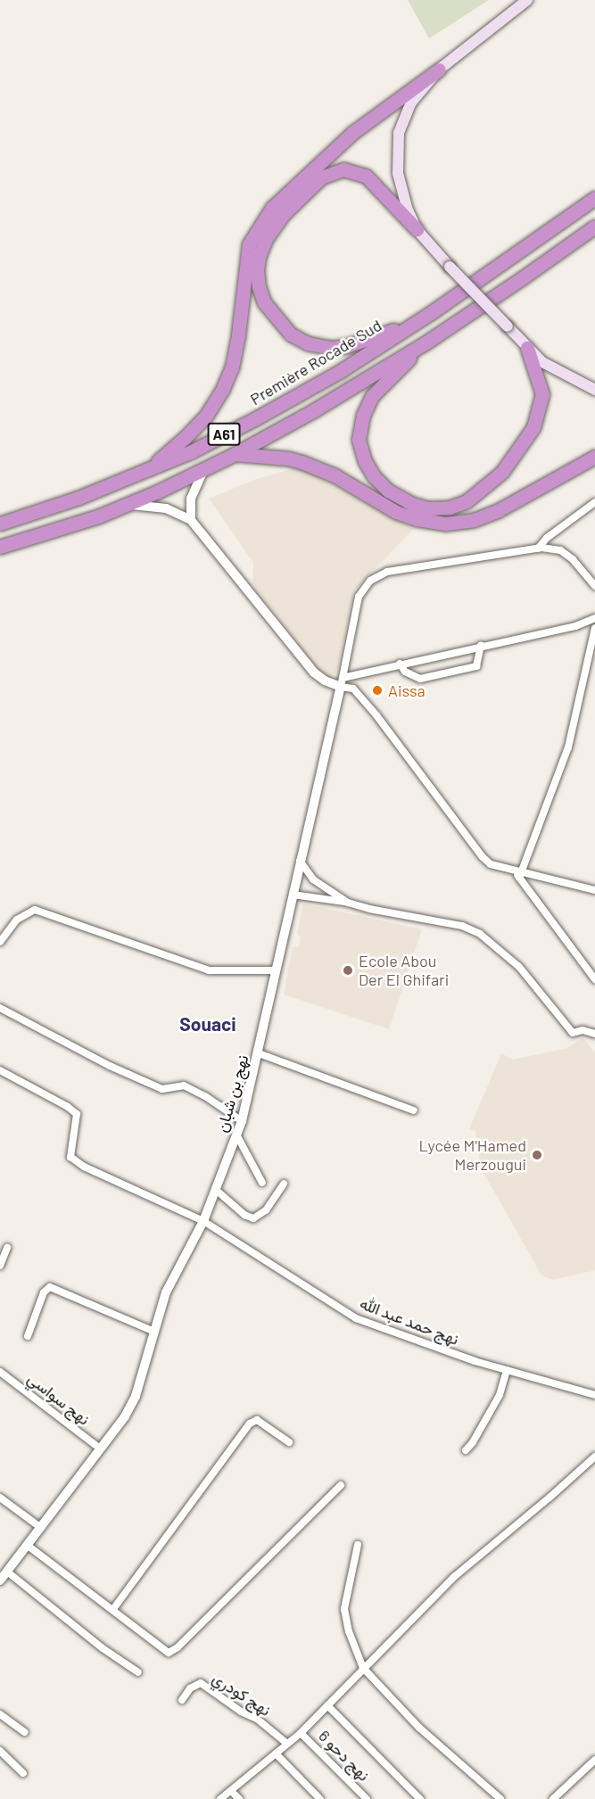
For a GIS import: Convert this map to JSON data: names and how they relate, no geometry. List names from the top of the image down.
{
  "streets": {
    "highway": ["Première Rocade Sud", "A61"],
    "street": [
      "نهج بن شبان",
      "نهج حمد عبد الله",
      "نهج سواسي",
      "نهج كودري",
      "نهج دحو 6"
    ]
  },
  "crossings": [
    ["نهج بن شبان", "نهج حمد عبد الله"],
    ["نهج بن شبان", "نهج سواسي"]
  ],
  "districts": ["Souaci"],
  "places": ["Aissa", "Ecole Abou Der El Ghifari", "Lycée M'Hamed Merzougui"]
}
